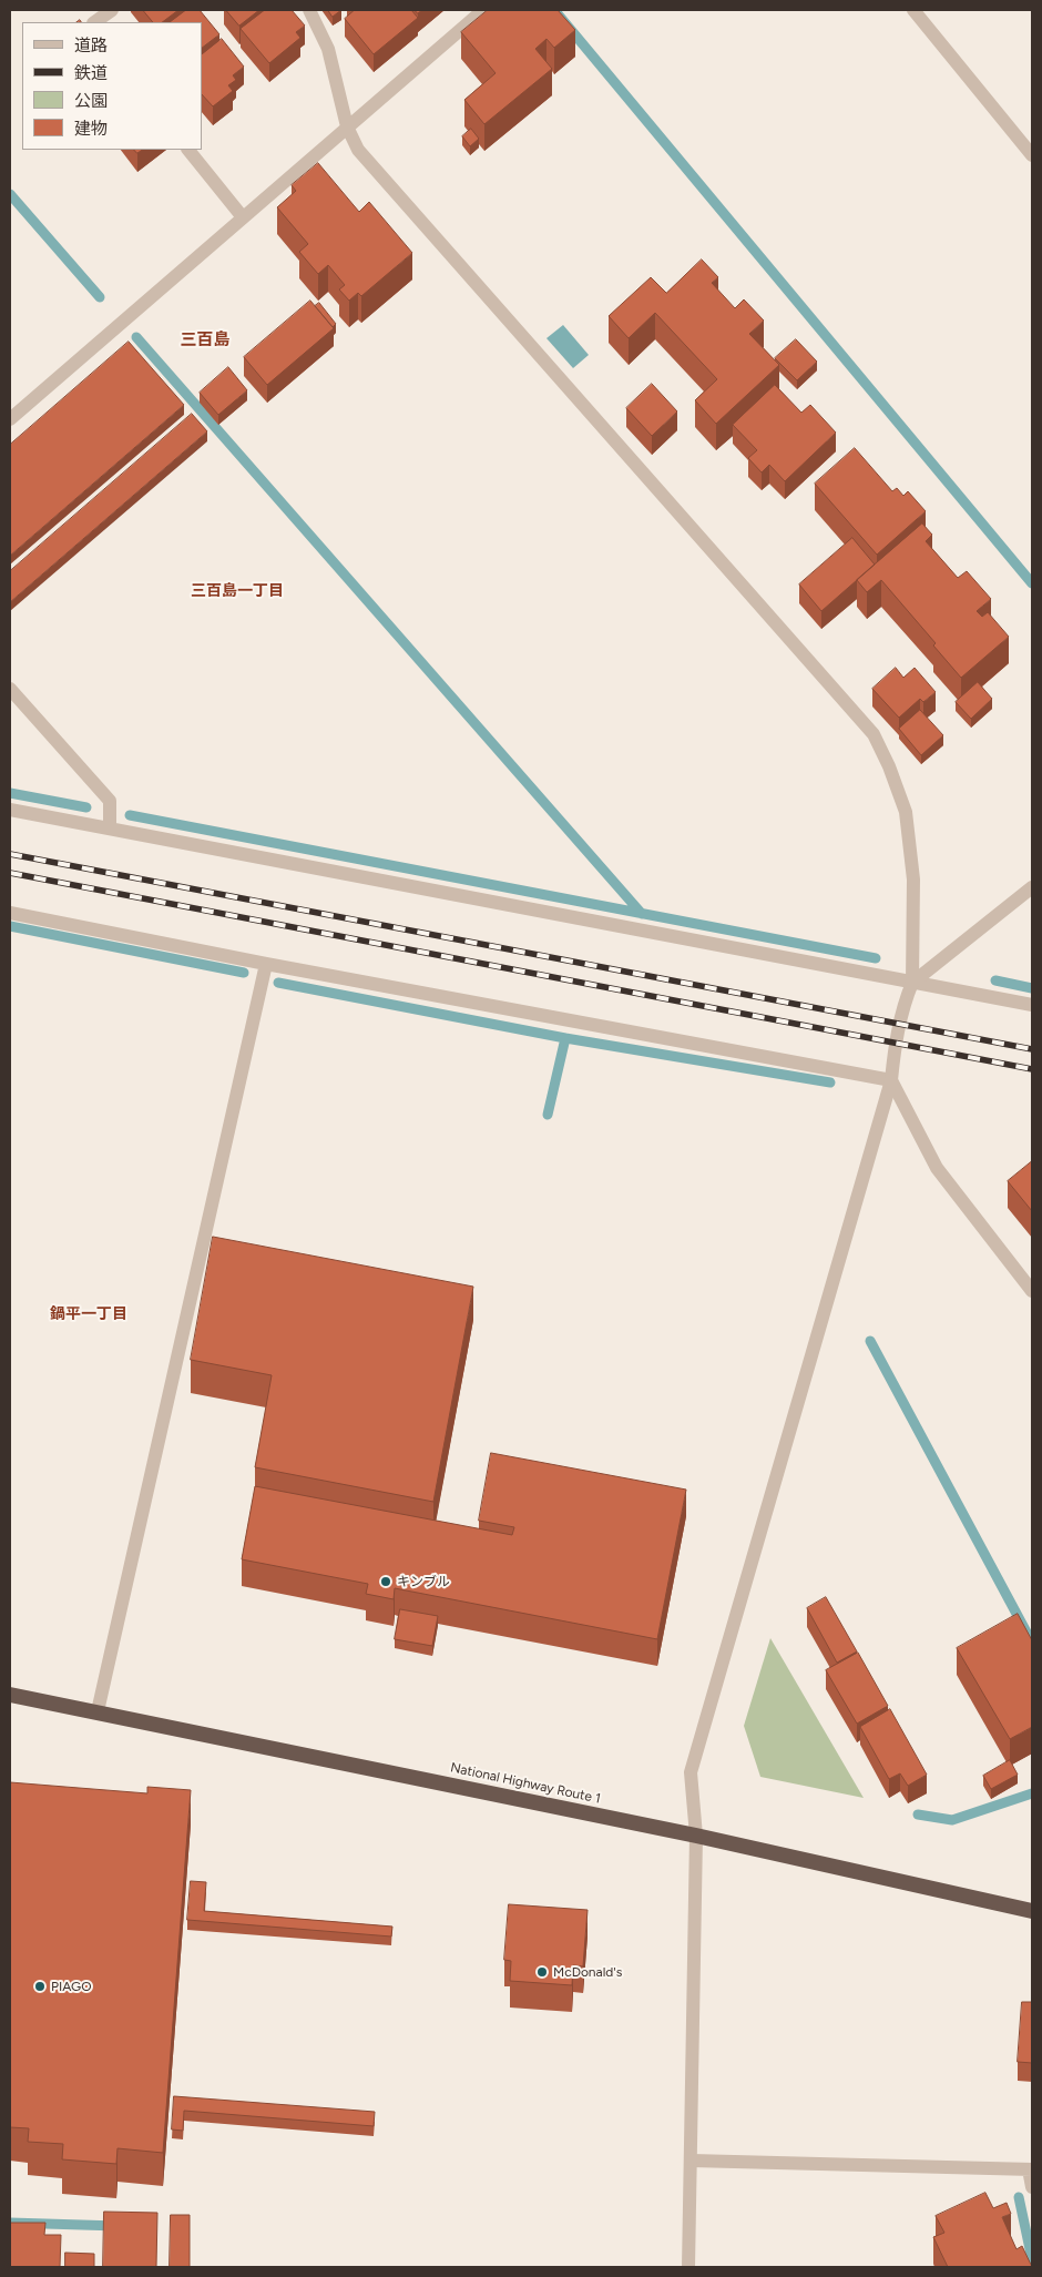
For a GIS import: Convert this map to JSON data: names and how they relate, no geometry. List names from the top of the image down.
{
  "streets": {
    "highway": ["National Highway Route 1"]
  },
  "districts": ["三百島", "三百島一丁目", "鍋平一丁目"],
  "places": ["キンブル", "McDonald's", "PIAGO"],
  "legend": [
    "道路",
    "鉄道",
    "公園",
    "建物"
  ]
}
